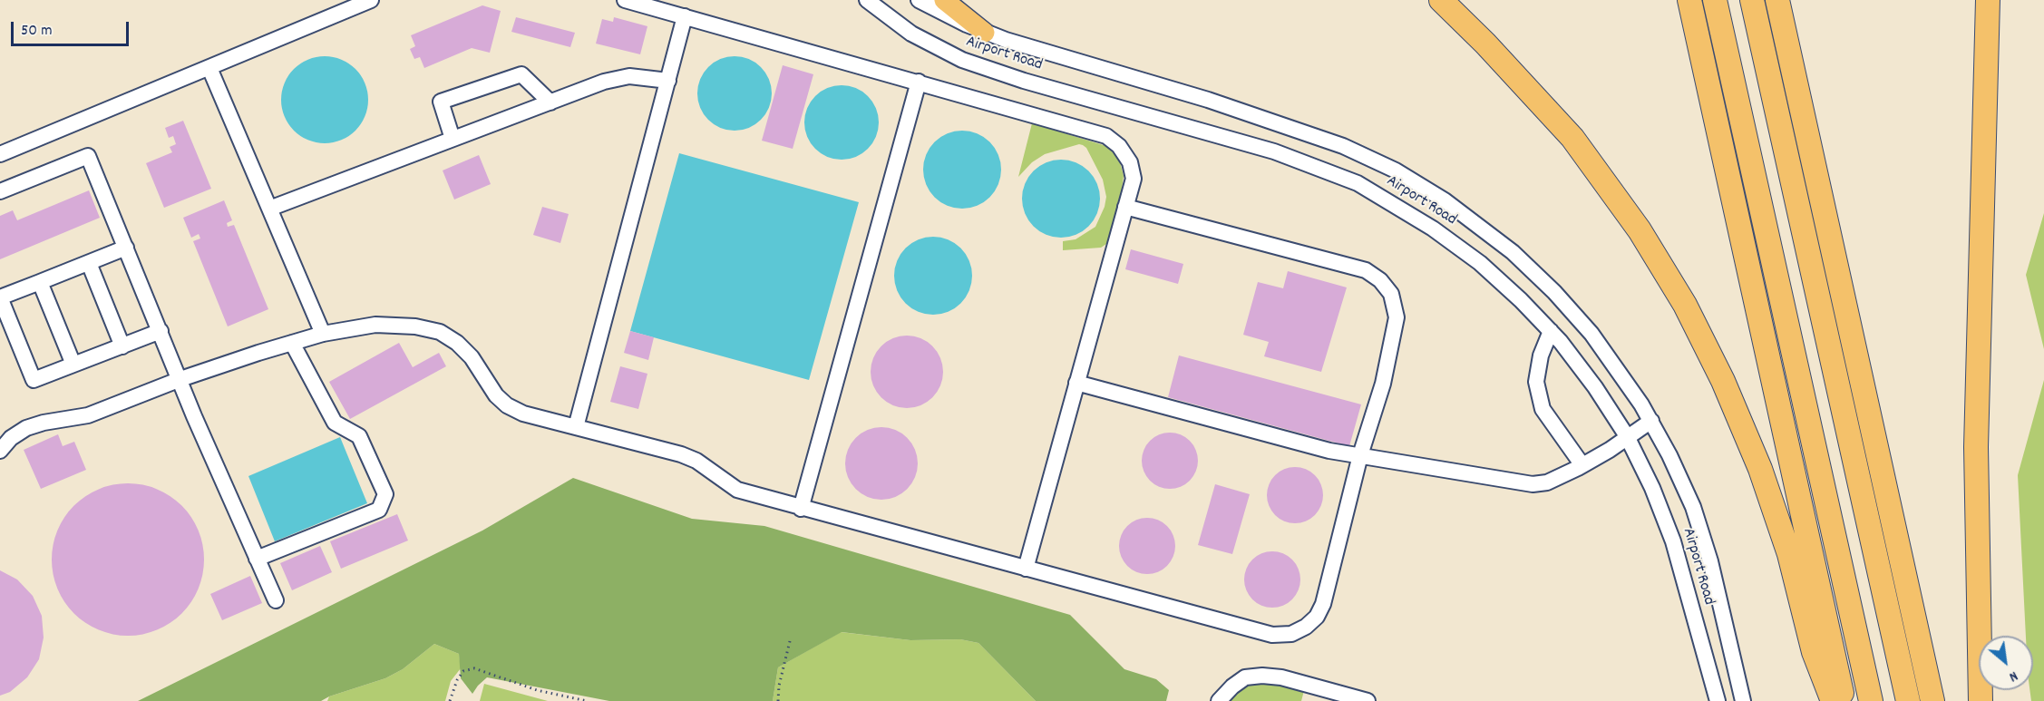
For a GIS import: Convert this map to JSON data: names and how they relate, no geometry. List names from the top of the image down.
{
  "streets": {
    "street": ["Airport Road"]
  },
  "scale_bar": "50 m",
  "north": "bottom right"
}
